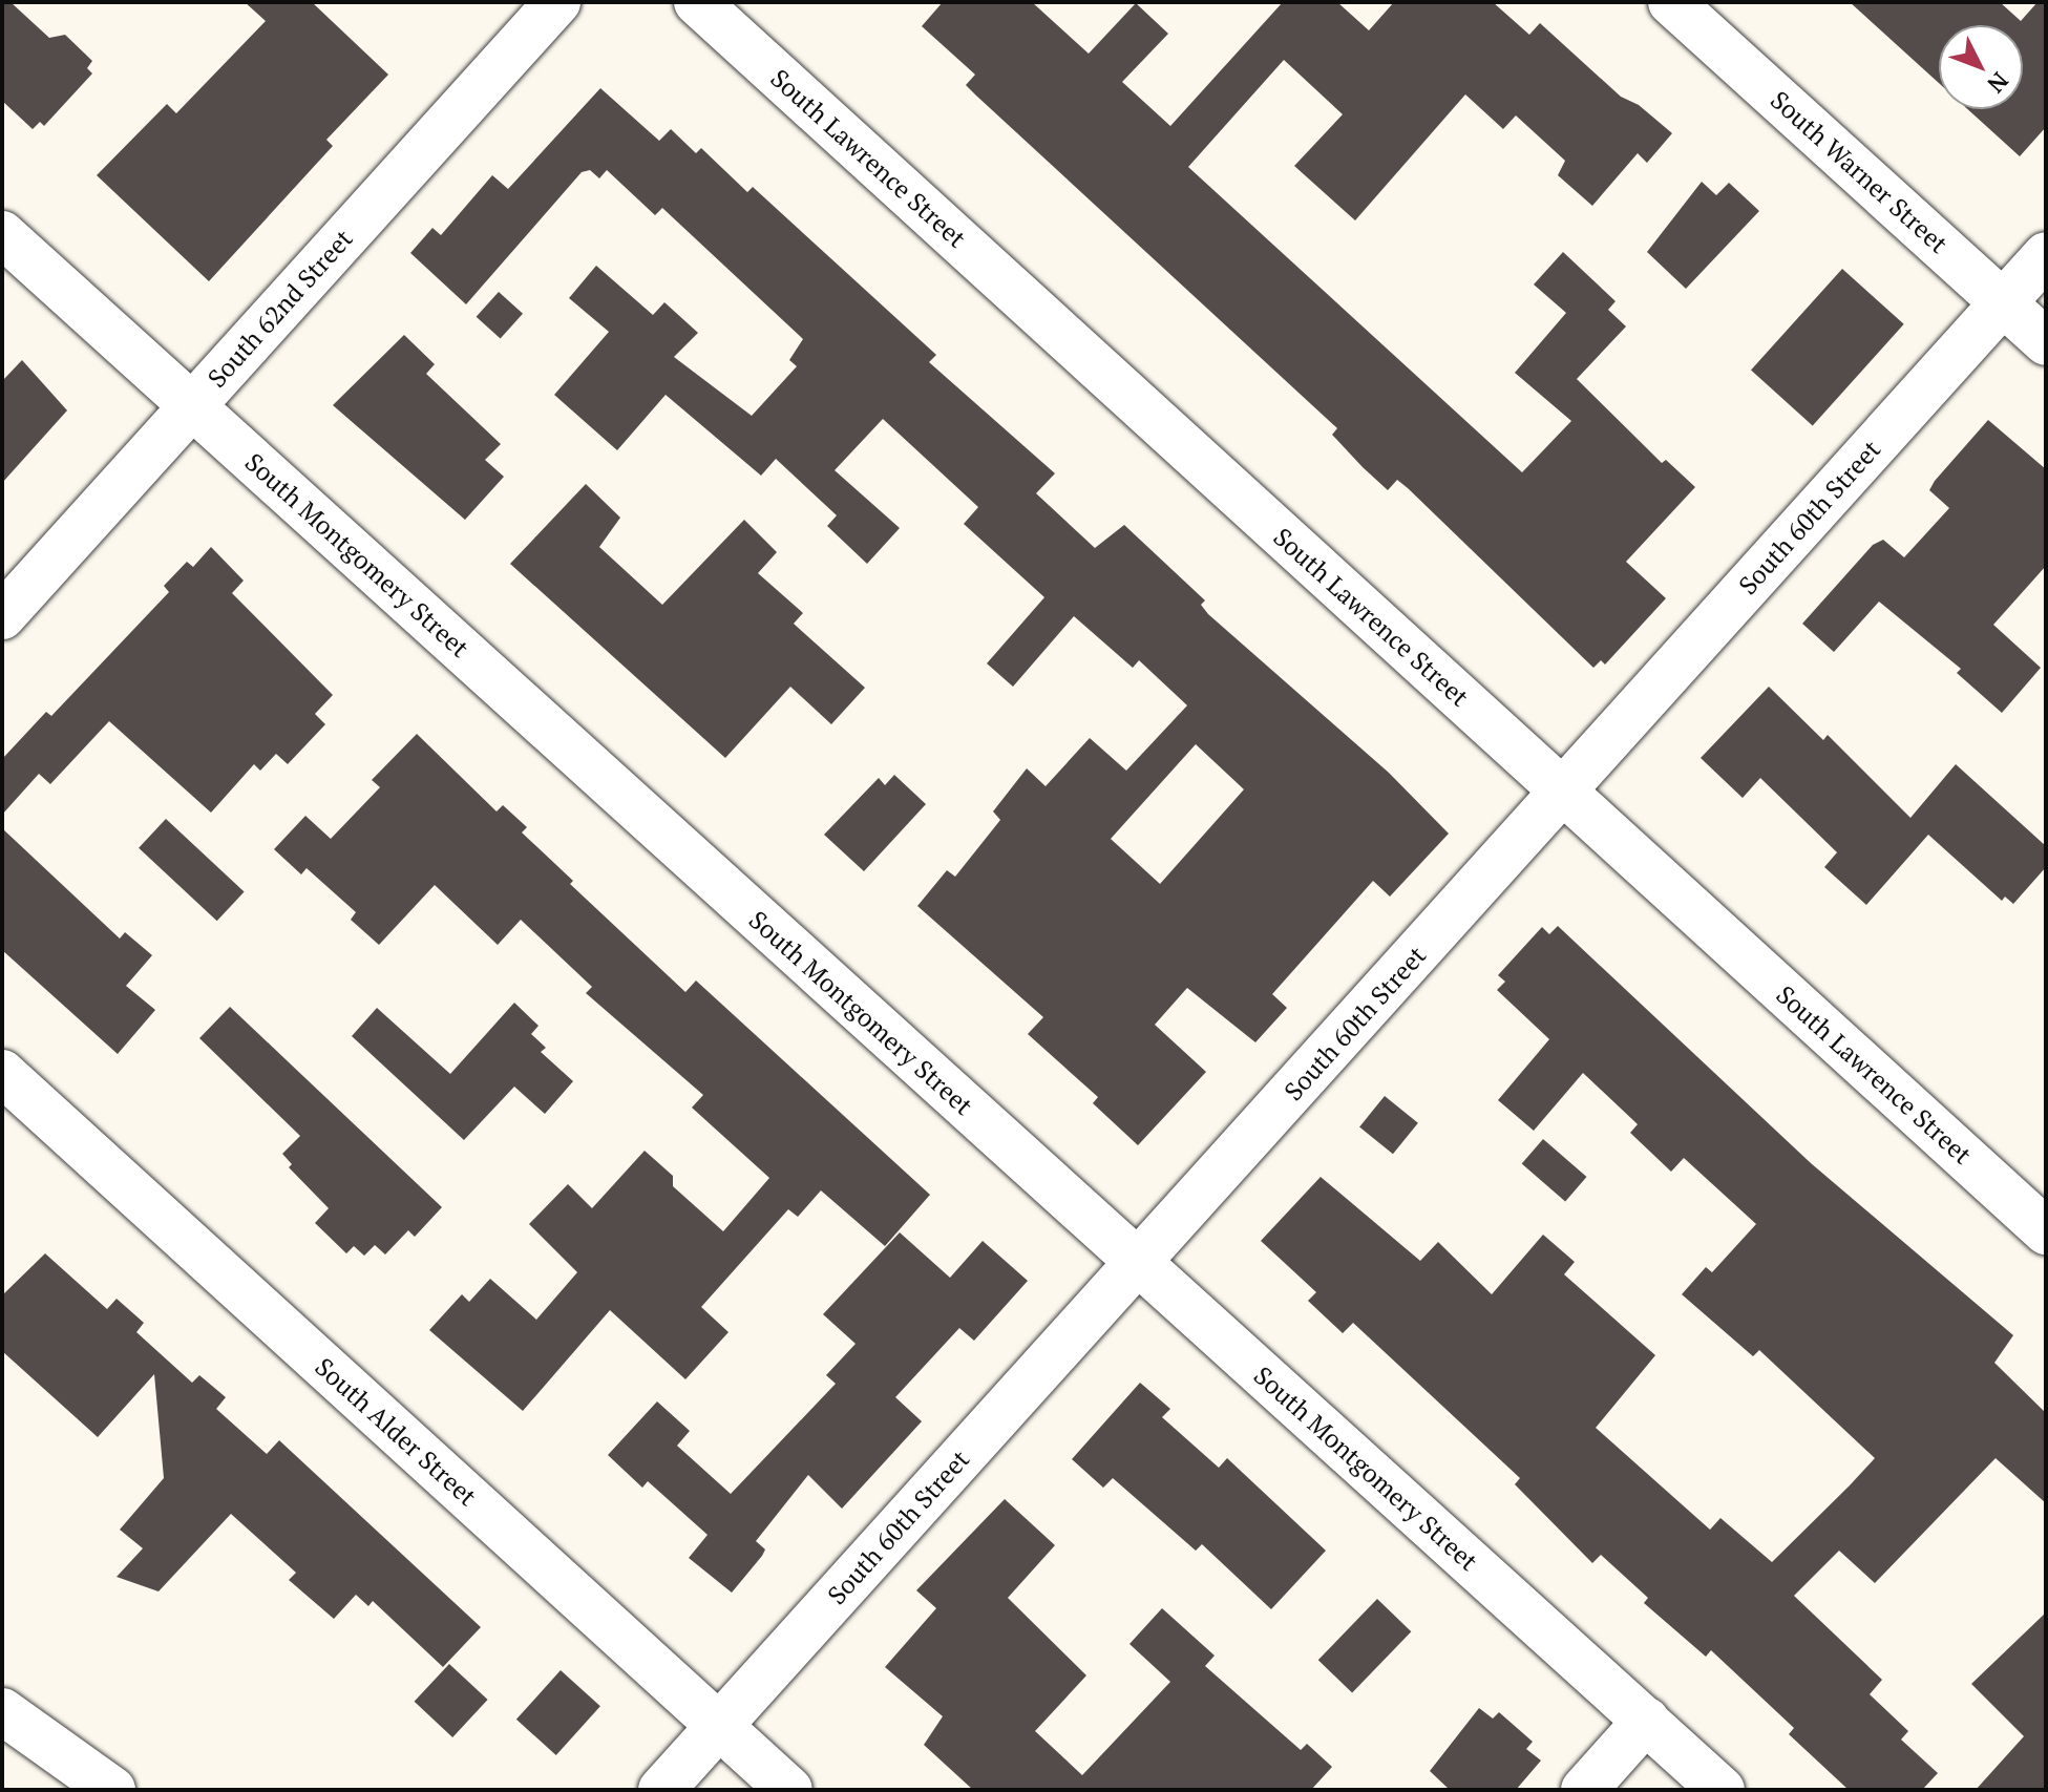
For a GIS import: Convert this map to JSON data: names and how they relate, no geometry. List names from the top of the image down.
{
  "streets": {
    "street": [
      "South Lawrence Street",
      "South Warner Street",
      "South 62nd Street",
      "South 60th Street",
      "South Montgomery Street",
      "South Alder Street"
    ]
  },
  "crossings": [
    ["South Lawrence Street", "South 60th Street"],
    ["South Warner Street", "South 60th Street"],
    ["South 62nd Street", "South Montgomery Street"],
    ["South 60th Street", "South Montgomery Street"],
    ["South 60th Street", "South Alder Street"]
  ],
  "north": "bottom right"
}
